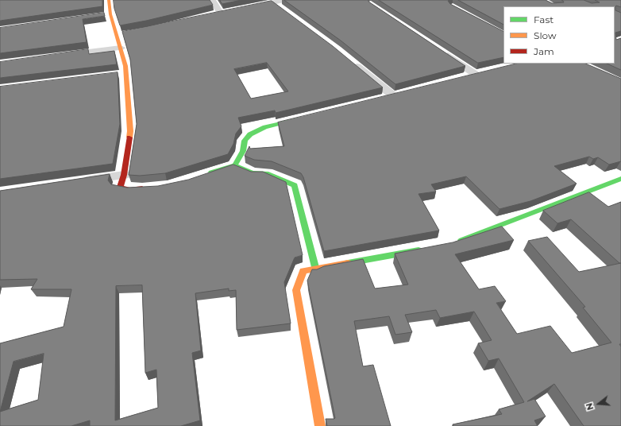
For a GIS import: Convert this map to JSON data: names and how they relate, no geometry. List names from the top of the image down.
{
  "legend": ["Fast", "Slow", "Jam"],
  "north": "left"
}
